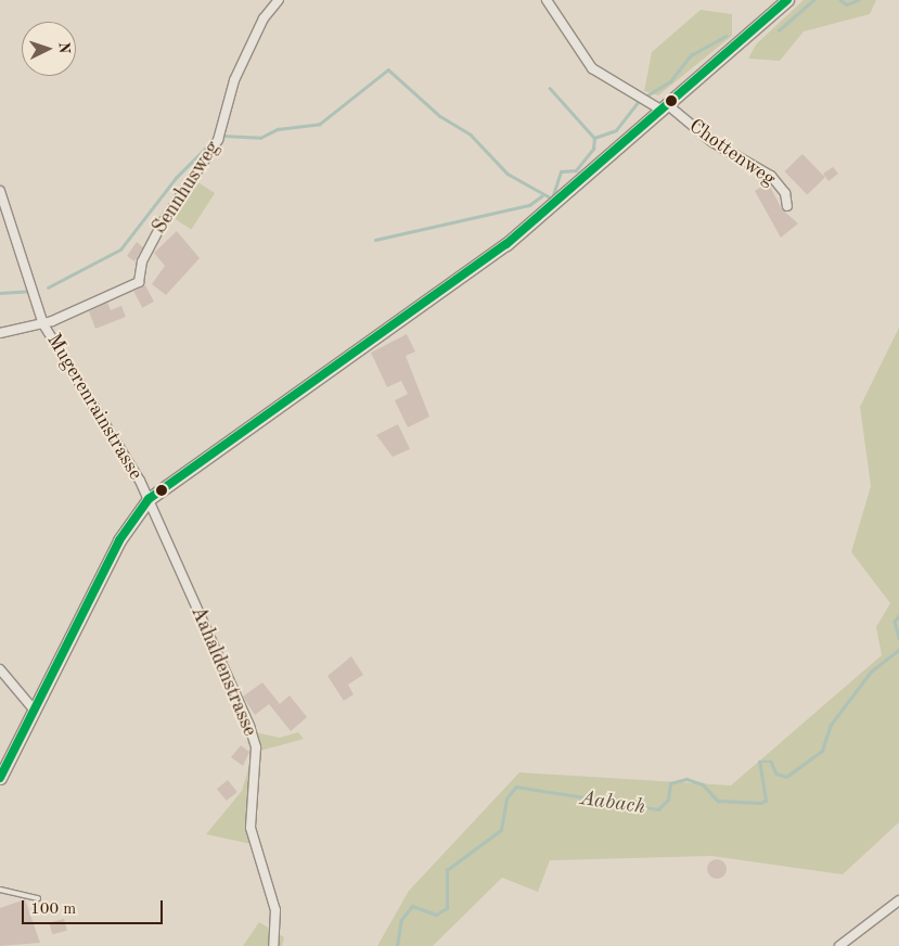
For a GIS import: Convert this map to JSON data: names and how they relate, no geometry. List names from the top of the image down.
{
  "streets": {
    "street": [
      "Chottenweg",
      "Sennhusweg",
      "Mugerenrainstrasse",
      "Aahaldenstrasse"
    ]
  },
  "crossings": [
    ["Sennhusweg", "Mugerenrainstrasse"],
    ["Mugerenrainstrasse", "Aahaldenstrasse"]
  ],
  "water": ["Aabach"],
  "scale_bar": "100 m",
  "north": "right"
}
